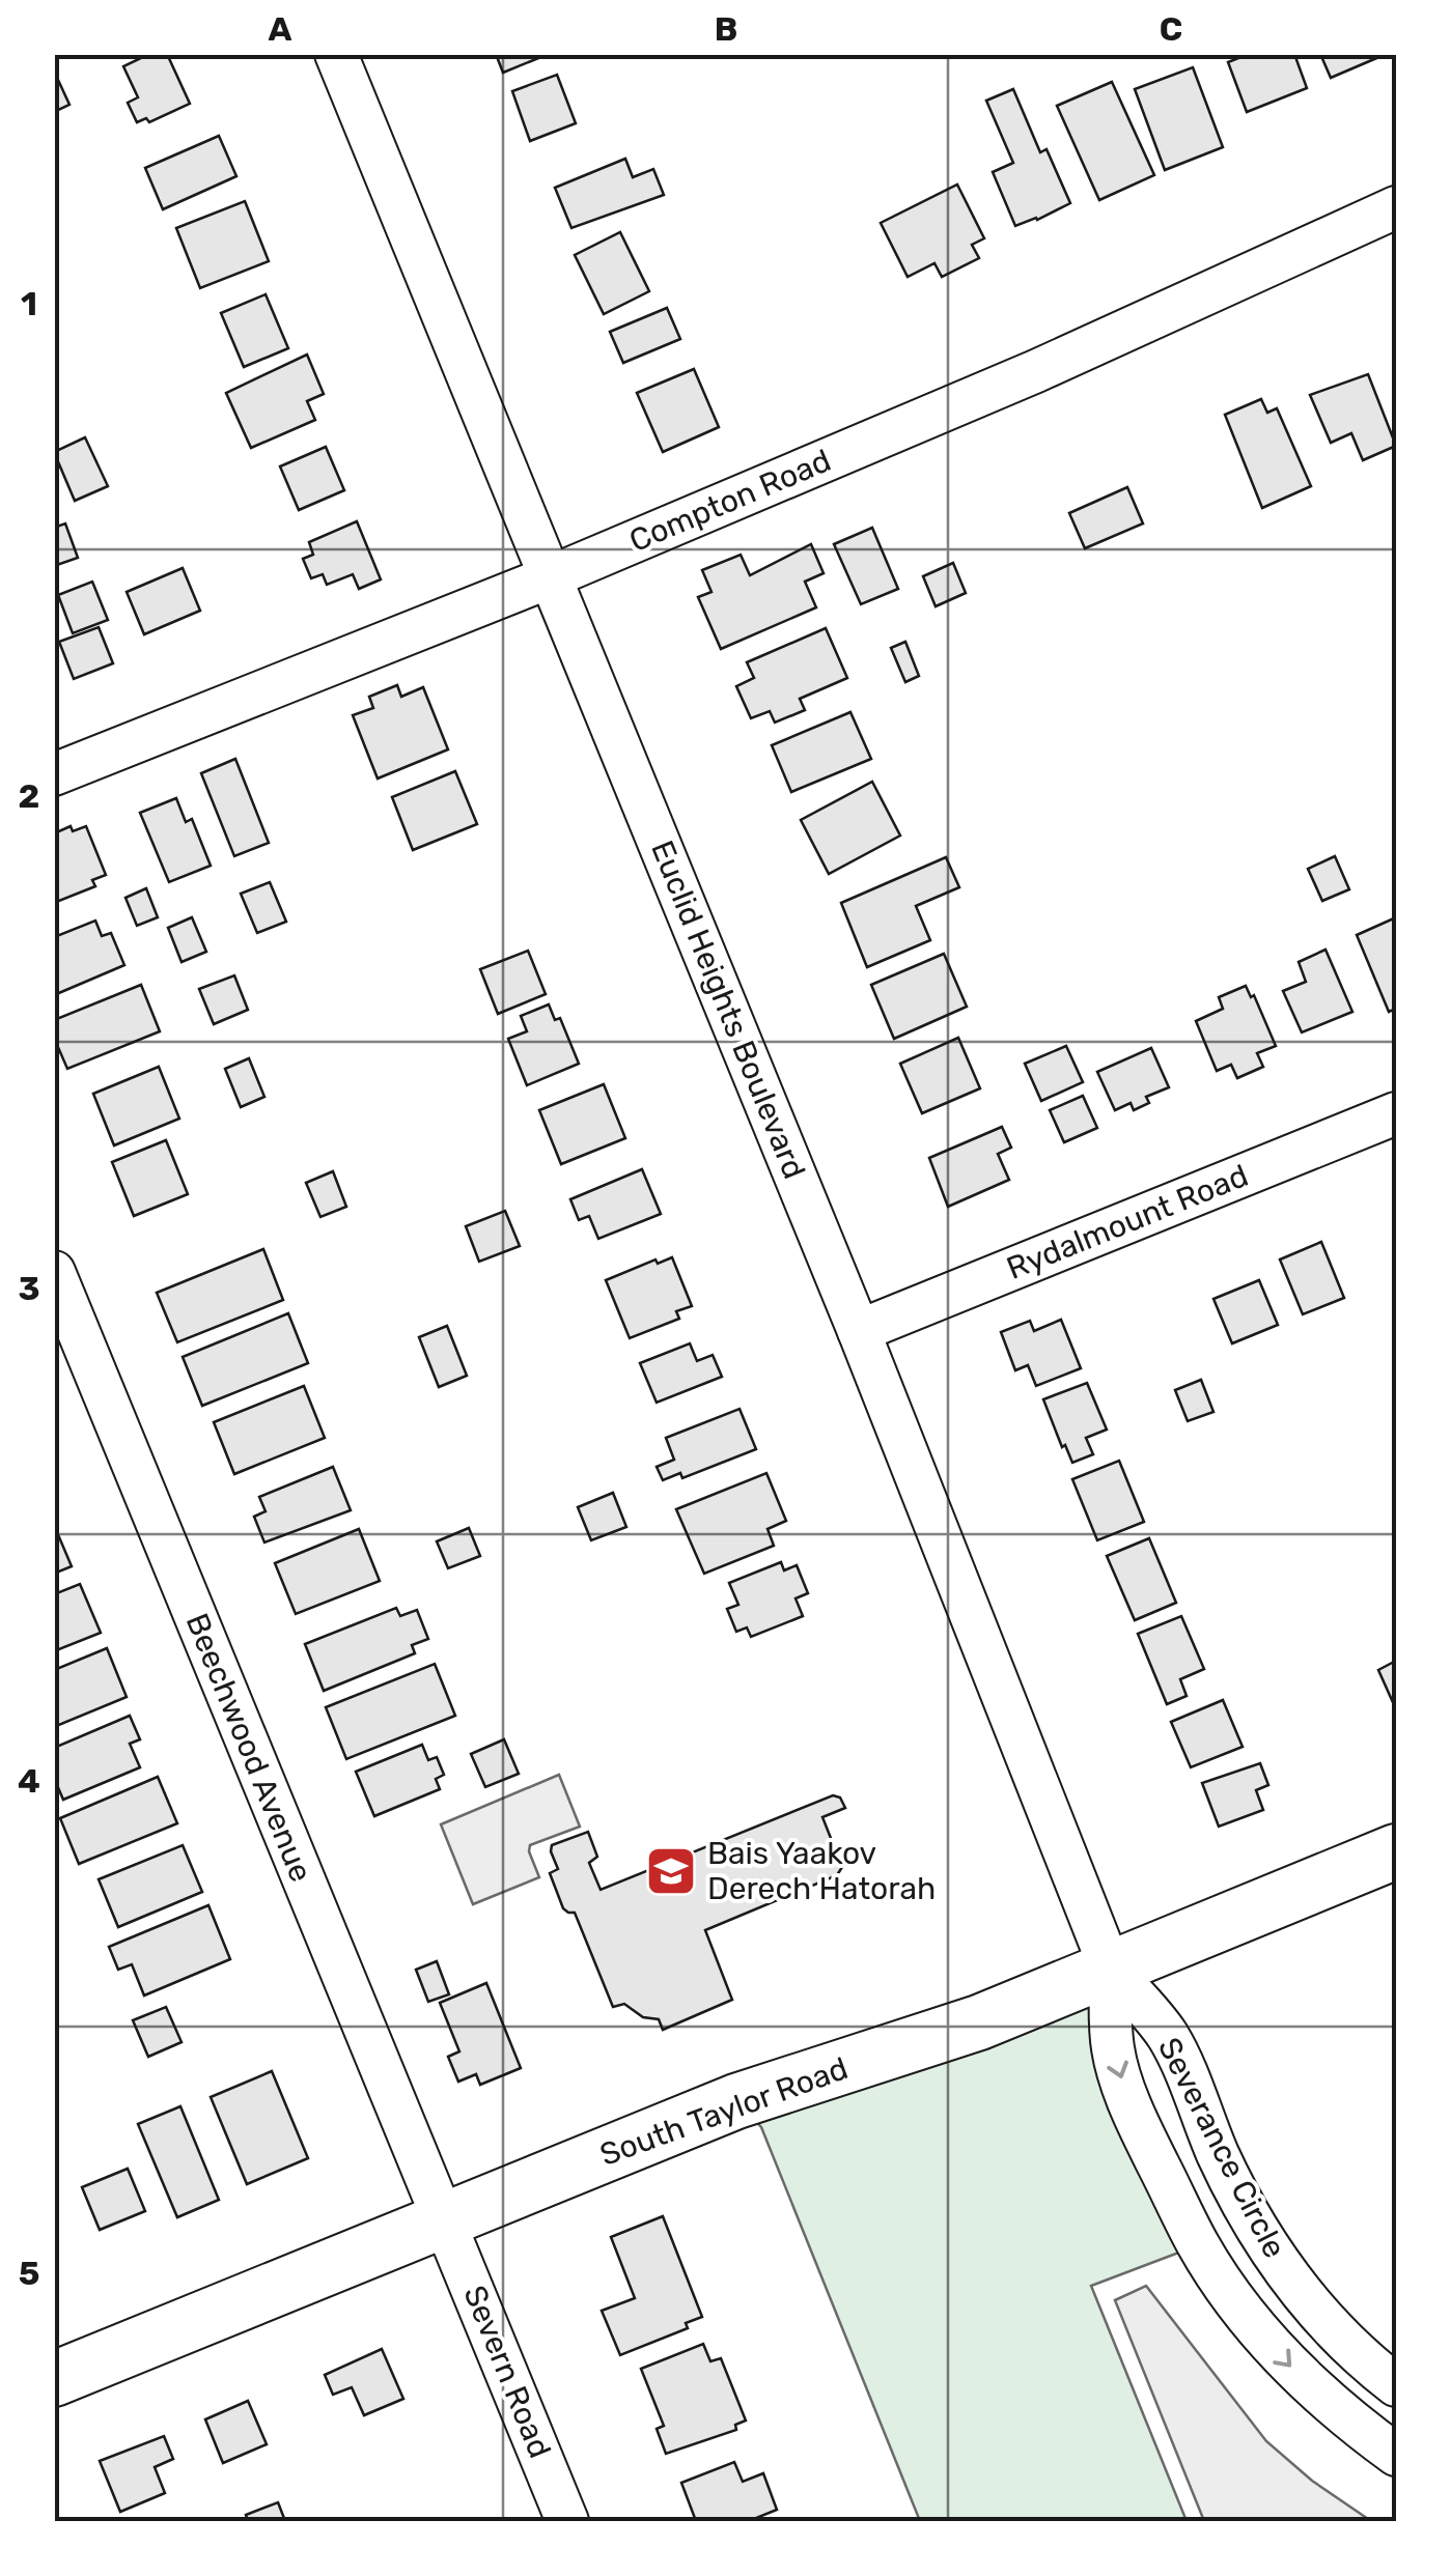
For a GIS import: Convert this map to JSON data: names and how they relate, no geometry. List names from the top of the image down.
{
  "streets": {
    "main road": ["South Taylor Road"],
    "street": [
      "Compton Road",
      "Euclid Heights Boulevard",
      "Rydalmount Road",
      "Beechwood Avenue",
      "Severance Circle",
      "Severn Road"
    ]
  },
  "crossings": [
    ["Compton Road", "Euclid Heights Boulevard"],
    ["Euclid Heights Boulevard", "Rydalmount Road"],
    ["Euclid Heights Boulevard", "South Taylor Road"],
    ["Euclid Heights Boulevard", "Severance Circle"],
    ["Beechwood Avenue", "South Taylor Road"],
    ["Beechwood Avenue", "Severn Road"],
    ["South Taylor Road", "Severance Circle"],
    ["South Taylor Road", "Severn Road"]
  ],
  "places": {
    "school or university": ["Bais Yaakov Derech Hatorah"]
  },
  "grid": {
    "columns": ["A", "B", "C"],
    "rows": [
      "1",
      "2",
      "3",
      "4",
      "5"
    ]
  }
}
